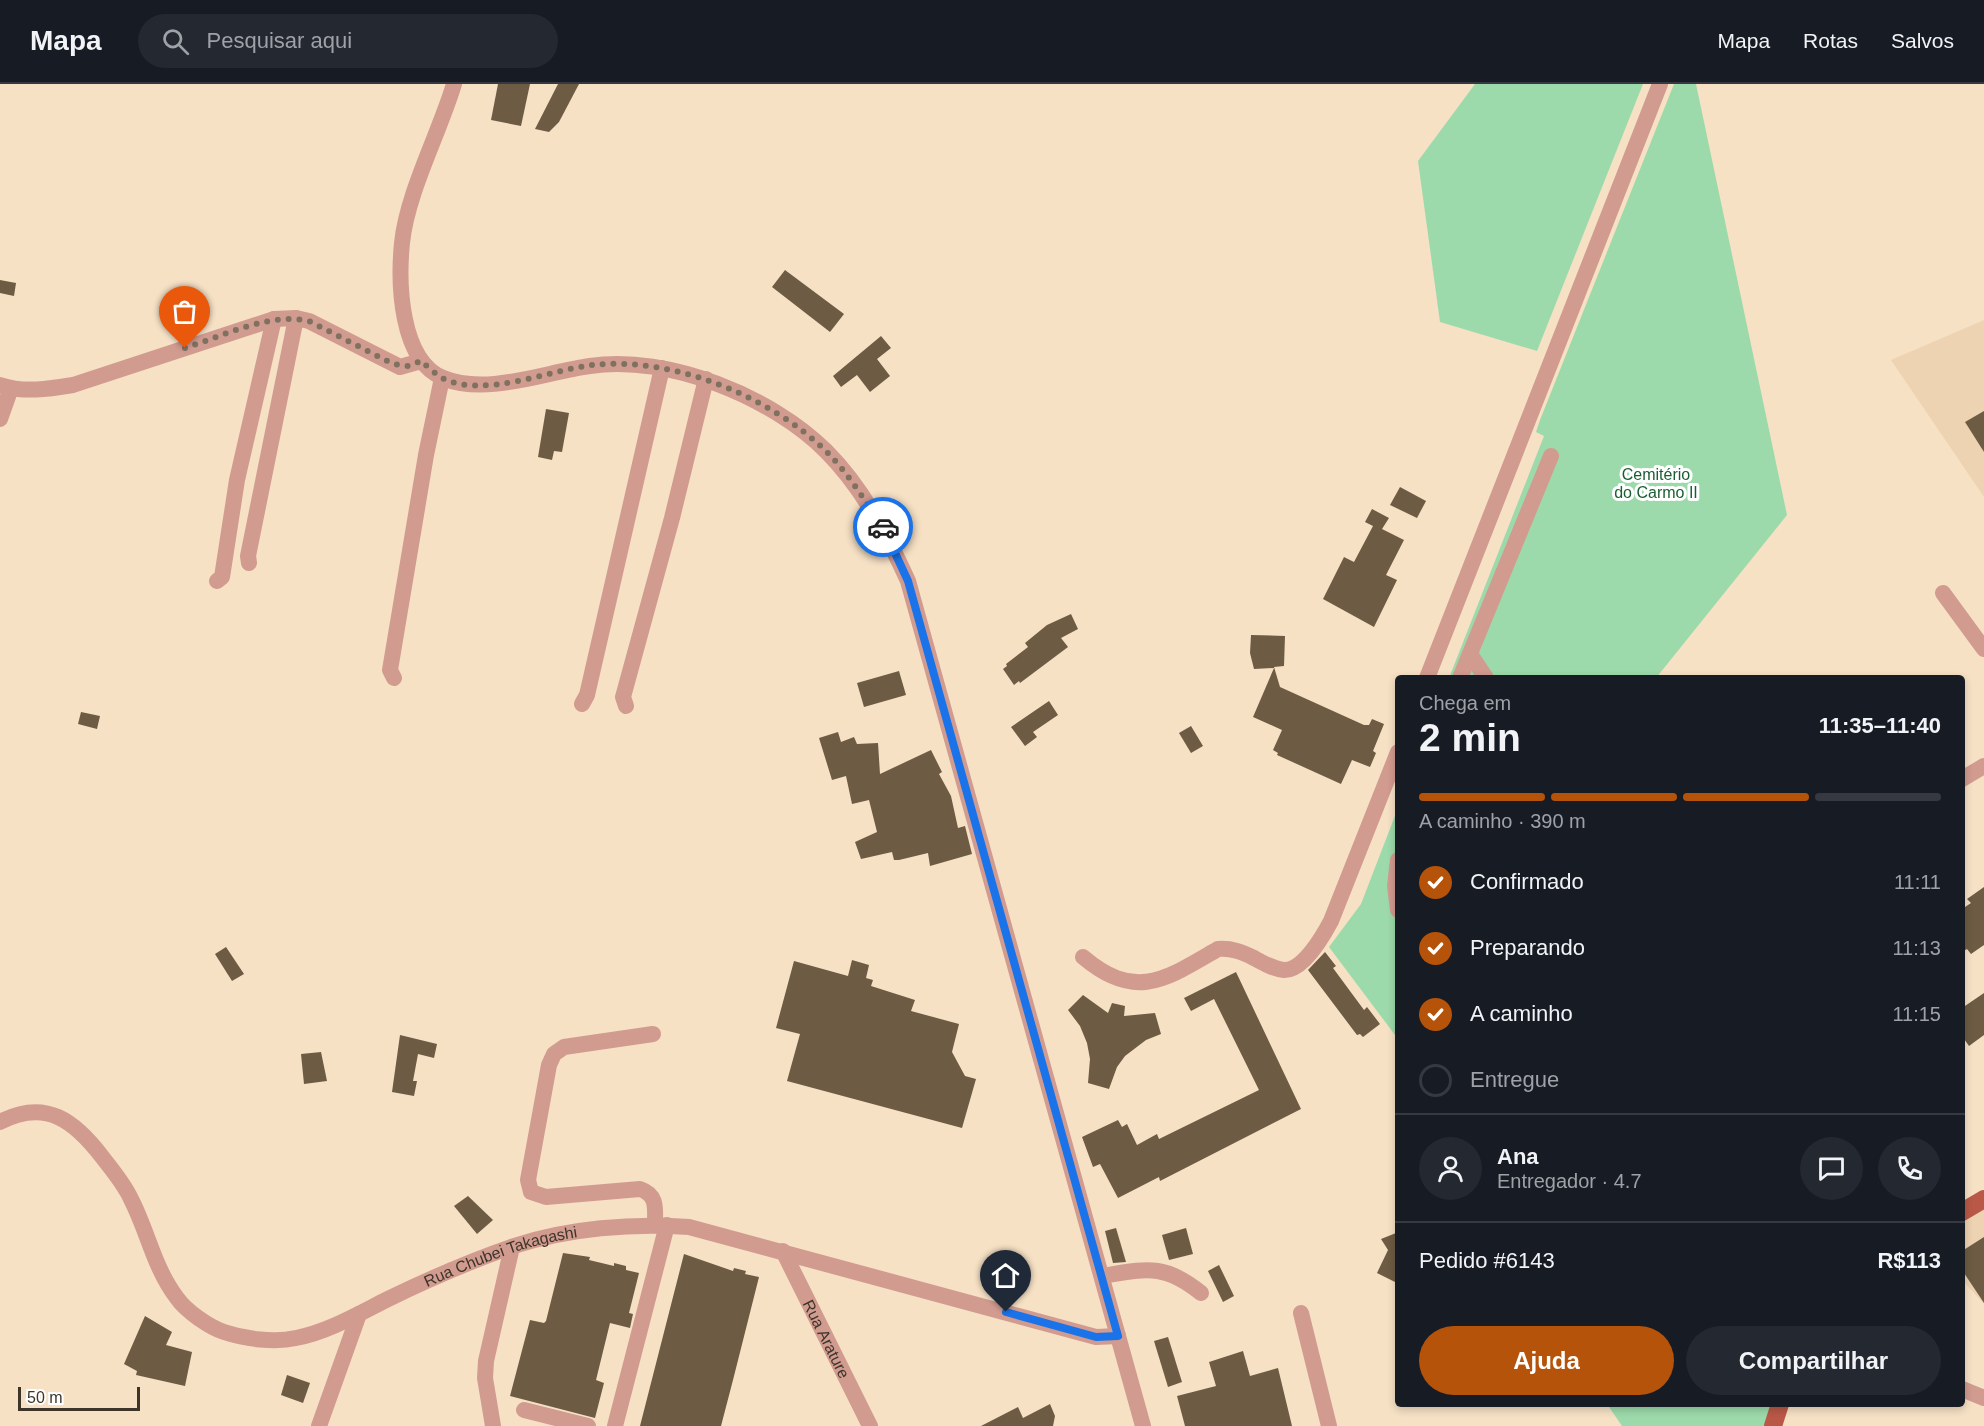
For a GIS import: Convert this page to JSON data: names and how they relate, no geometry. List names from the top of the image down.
{
  "streets": {
    "street": ["Rua Chubei Takagashi", "Rua Arature"]
  },
  "crossings": [
    ["Rua Chubei Takagashi", "Rua Arature"]
  ],
  "parks": ["Cemitério do Carmo II"],
  "scale_bar": "50 m",
  "page": {
    "header": "Mapa",
    "search": "Pesquisar aqui",
    "nav": ["Mapa", "Rotas", "Salvos"],
    "heading": ["2 min", "Chega em", "11:35–11:40"],
    "panel": [
      "Ana",
      "Entregador · 4.7",
      "Pedido #6143",
      "R$113"
    ],
    "bar": "A caminho · 390 m",
    "list": [
      ["Confirmado", "11:11"],
      ["Preparando", "11:13"],
      ["A caminho", "11:15"],
      "Entregue"
    ],
    "buttons": ["Ajuda", "Compartilhar"],
    "scale": "50 m"
  }
}
